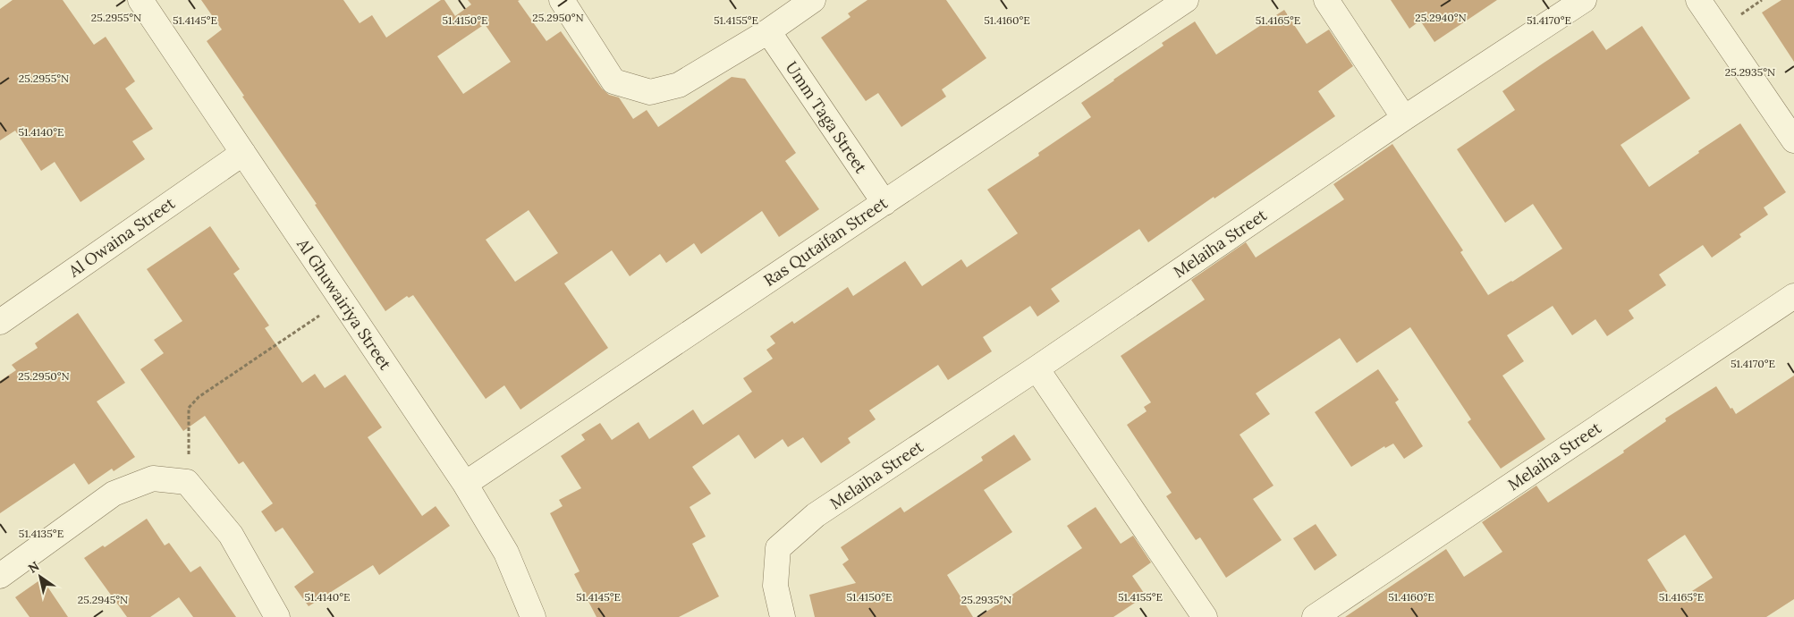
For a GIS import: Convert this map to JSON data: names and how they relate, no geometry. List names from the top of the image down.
{
  "streets": {
    "street": [
      "Umm Taga Street",
      "Al Owaina Street",
      "Ras Qutaifan Street",
      "Melaiha Street",
      "Al Ghuwairiya Street"
    ]
  },
  "crossings": [
    ["Umm Taga Street", "Ras Qutaifan Street"],
    ["Al Owaina Street", "Al Ghuwairiya Street"],
    ["Ras Qutaifan Street", "Al Ghuwairiya Street"]
  ],
  "north": "top left",
  "coordinates": [
    "25.2955°N",
    "25.2950°N",
    "25.2940°N",
    "51.4145°E",
    "51.4150°E",
    "51.4155°E",
    "51.4160°E",
    "51.4165°E",
    "51.4170°E",
    "25.2935°N",
    "51.4140°E",
    "51.4135°E",
    "25.2945°N"
  ]
}
